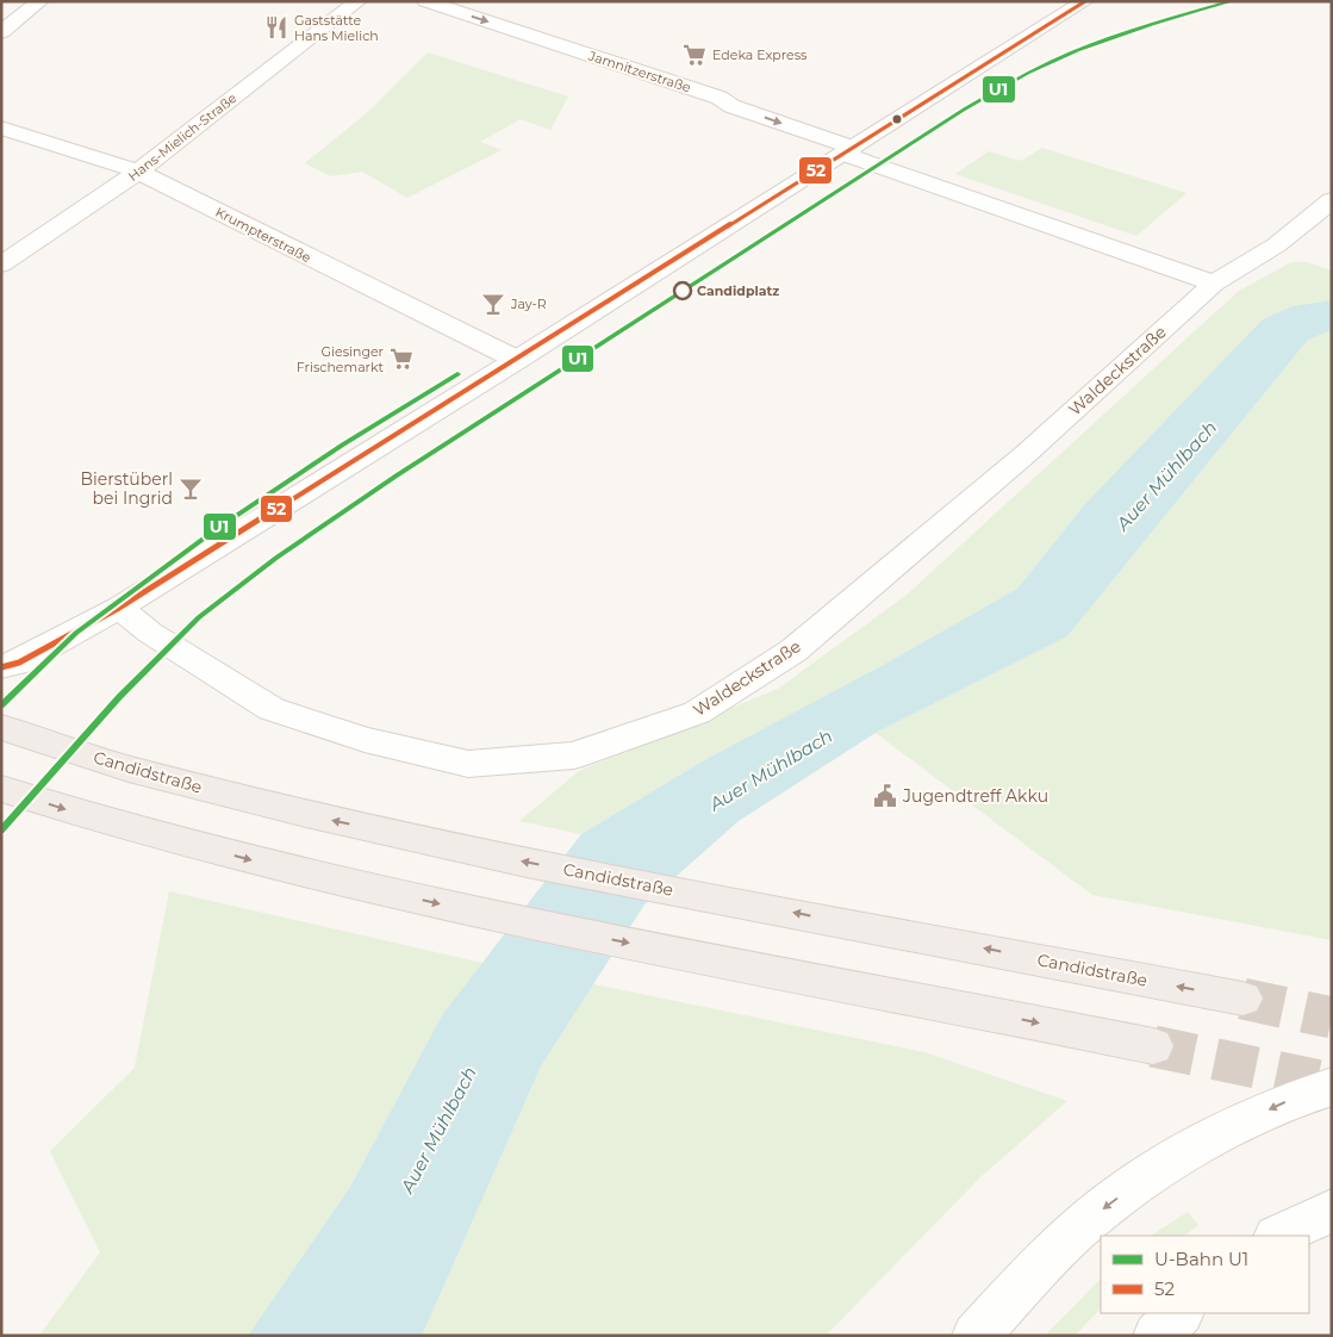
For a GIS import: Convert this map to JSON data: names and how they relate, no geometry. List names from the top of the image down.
{
  "streets": {
    "highway": ["Candidstraße"],
    "street": [
      "Jamnitzerstraße",
      "Hans-Mielich-Straße",
      "Krumpterstraße",
      "Waldeckstraße"
    ]
  },
  "crossings": [
    ["Jamnitzerstraße", "Waldeckstraße"],
    ["Hans-Mielich-Straße", "Krumpterstraße"]
  ],
  "one_way": ["Jamnitzerstraße"],
  "water": ["Auer Mühlbach"],
  "places": {
    "restaurant": ["Gaststätte Hans Mielich"],
    "supermarket": ["Edeka Express", "Giesinger Frischemarkt"],
    "other": ["Candidplatz"],
    "bar": ["Jay-R", "Bierstüberl bei Ingrid"],
    "public building": ["Jugendtreff Akku"]
  },
  "lines": ["metro line U1", "transit line 52"],
  "legend": ["U-Bahn U1", "52"]
}
